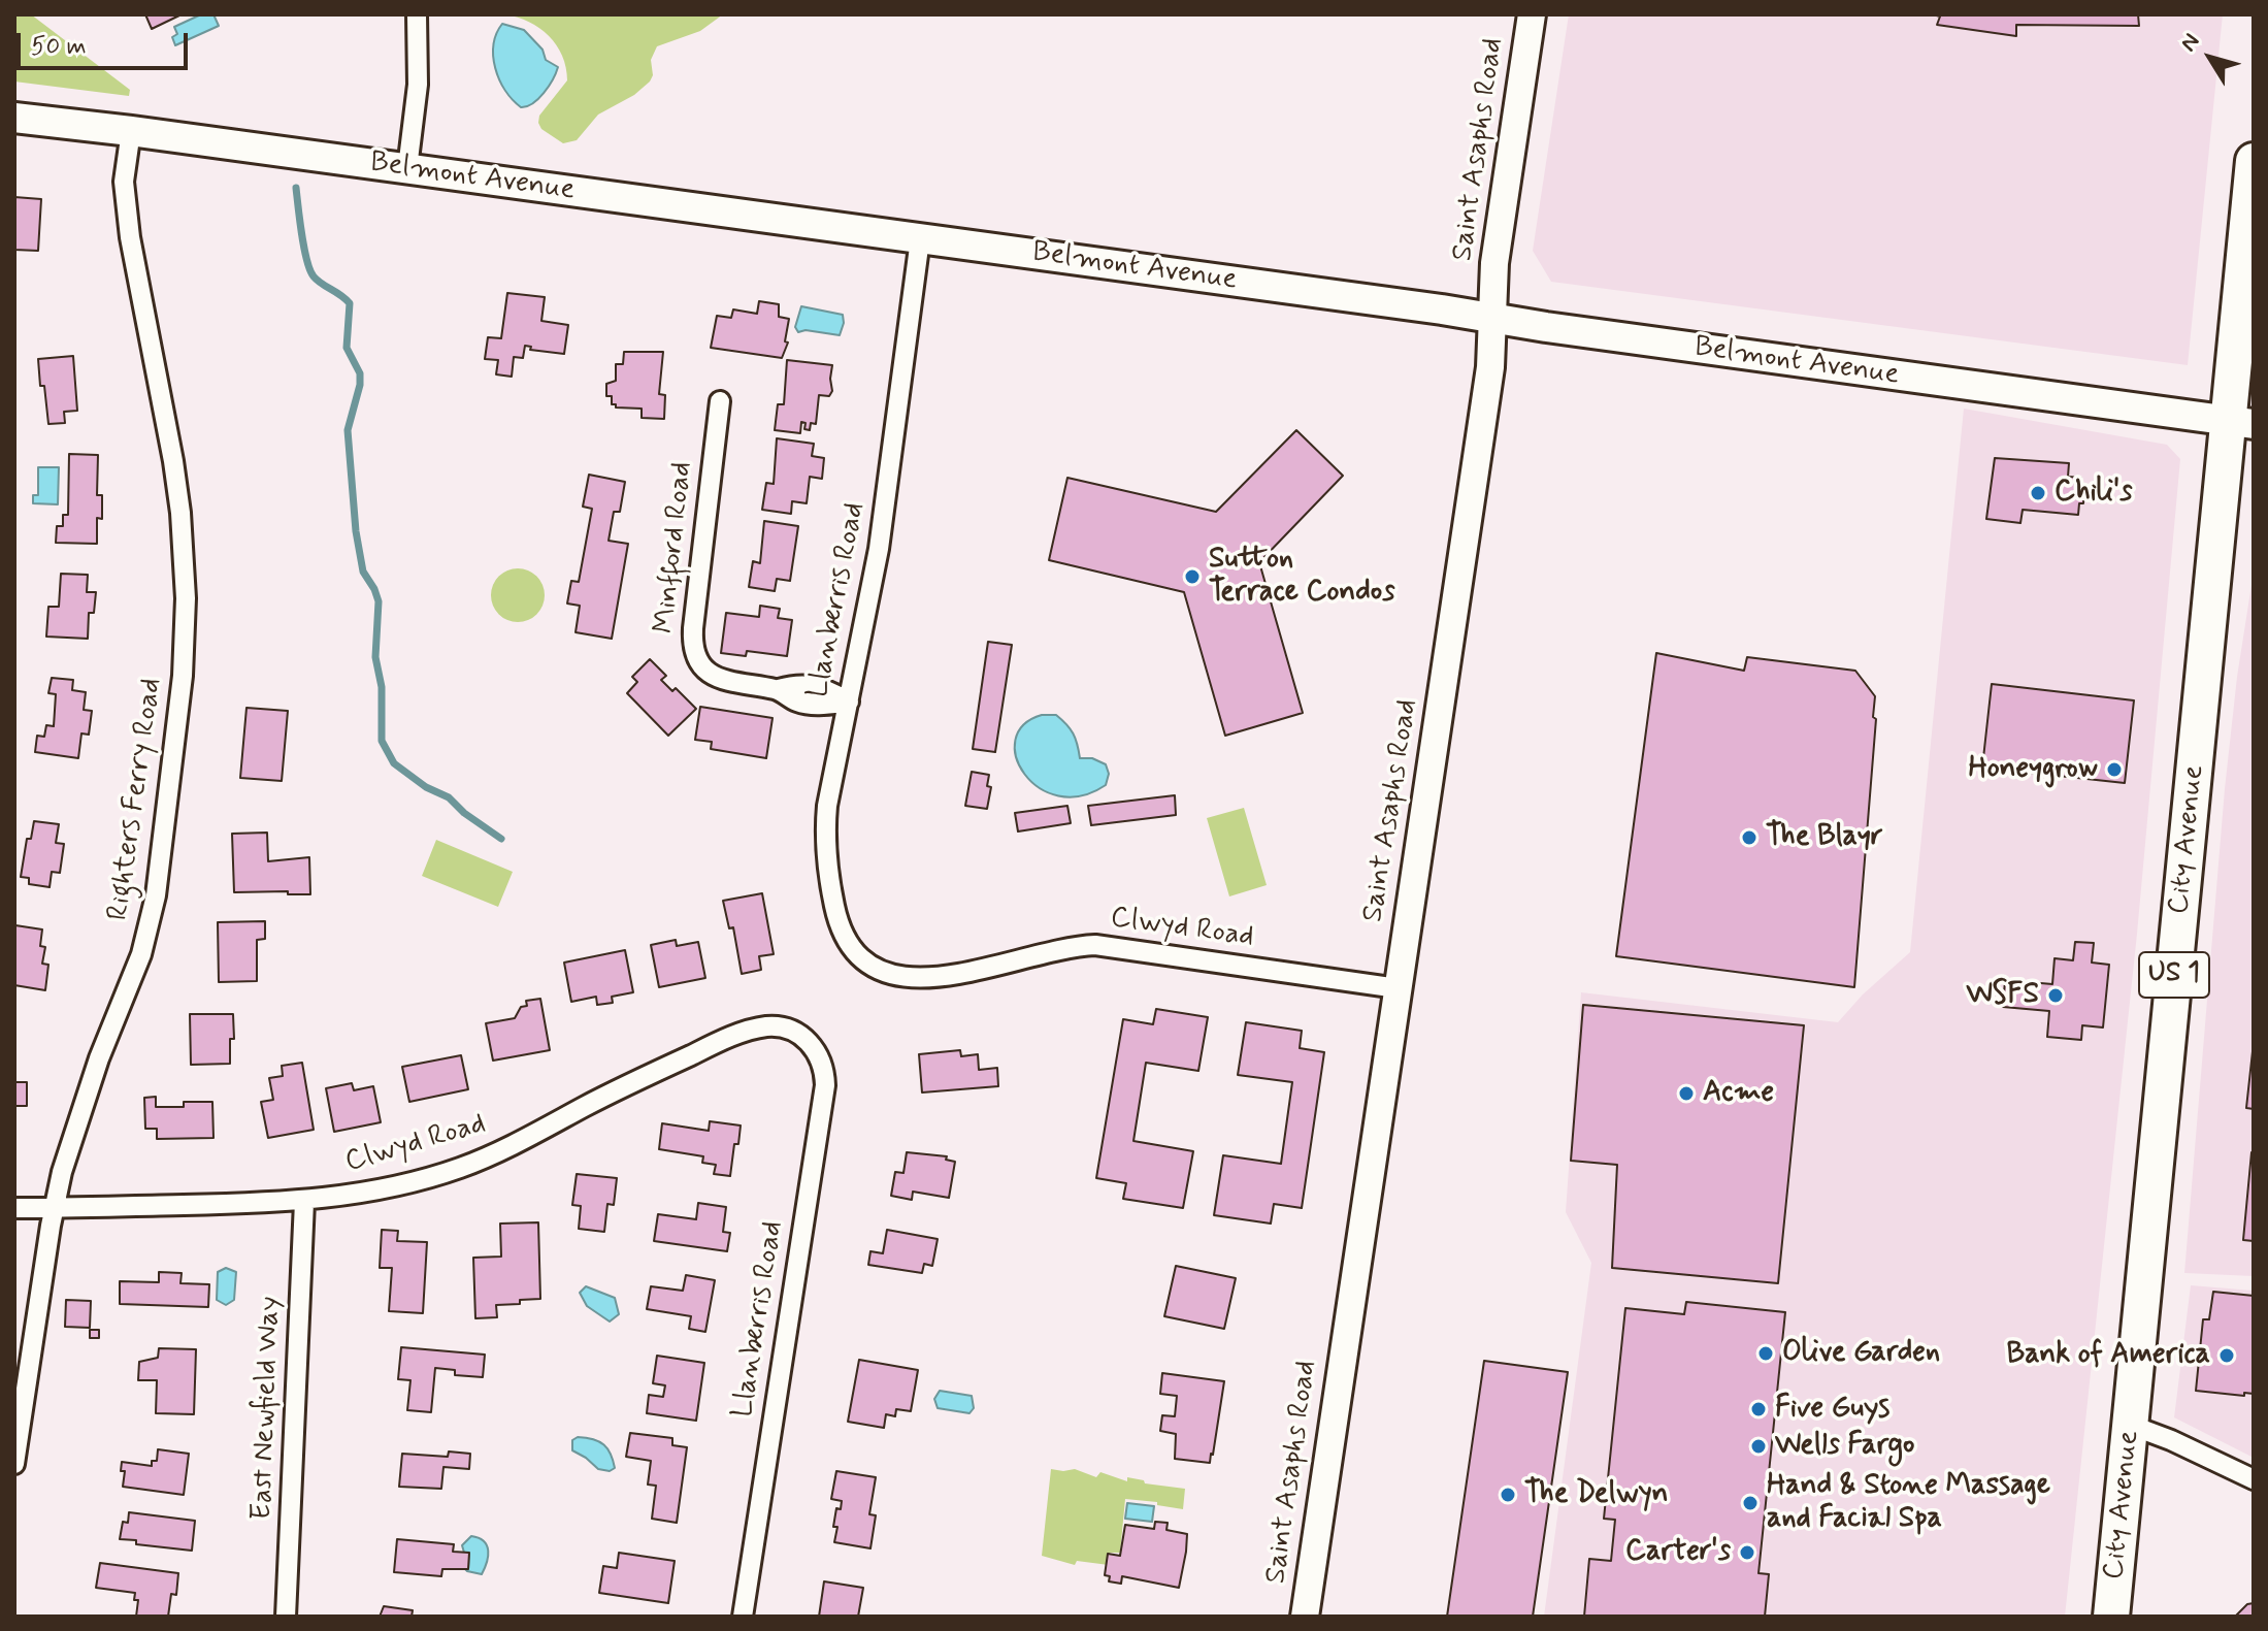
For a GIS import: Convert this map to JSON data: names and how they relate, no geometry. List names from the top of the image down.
{
  "streets": {
    "highway": ["City Avenue", "US 1"],
    "main road": ["Belmont Avenue"],
    "street": [
      "Saint Asaphs Road",
      "Minfford Road",
      "Llanberris Road",
      "Righters Ferry Road",
      "Clwyd Road",
      "East Newfield Way"
    ]
  },
  "crossings": [
    ["Saint Asaphs Road", "Belmont Avenue"],
    ["Saint Asaphs Road", "Clwyd Road"],
    ["Belmont Avenue", "Llanberris Road"],
    ["Belmont Avenue", "Righters Ferry Road"],
    ["Belmont Avenue", "City Avenue"],
    ["Minfford Road", "Llanberris Road"],
    ["Llanberris Road", "Clwyd Road"],
    ["Righters Ferry Road", "Clwyd Road"],
    ["Clwyd Road", "East Newfield Way"]
  ],
  "places": [
    "Chili's",
    "Sutton Terrace Condos",
    "Honeygrow",
    "The Blayr",
    "WSFS",
    "Acme",
    "Olive Garden",
    "Bank of America",
    "Five Guys",
    "Wells Fargo",
    "The Delwyn",
    "Hand & Stone Massage and Facial Spa",
    "Carter's"
  ],
  "scale_bar": "50 m",
  "north": "top left"
}
